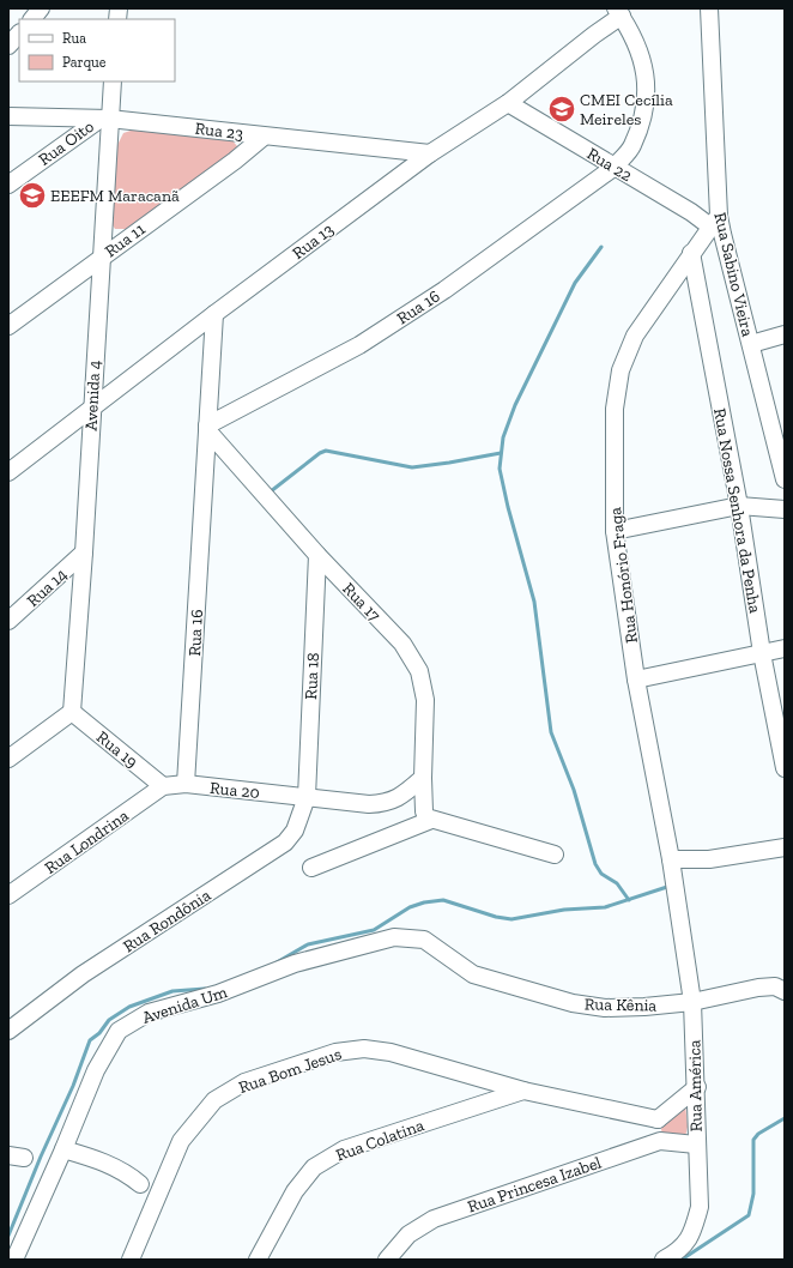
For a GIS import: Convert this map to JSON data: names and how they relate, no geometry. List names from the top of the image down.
{
  "streets": {
    "street": [
      "Rua 23",
      "Rua Oito",
      "Rua 22",
      "Rua 11",
      "Rua 13",
      "Rua Sabino Vieira",
      "Rua 16",
      "Avenida 4",
      "Rua Nossa Senhora da Penha",
      "Rua Honório Fraga",
      "Rua 14",
      "Rua 17",
      "Rua 18",
      "Rua 19",
      "Rua 20",
      "Rua Londrina",
      "Rua Rondônia",
      "Avenida Um",
      "Rua Kênia",
      "Rua Bom Jesus",
      "Rua América",
      "Rua Colatina",
      "Rua Princesa Izabel"
    ]
  },
  "crossings": [
    ["Rua 23", "Rua Oito"],
    ["Rua 23", "Rua 11"],
    ["Rua 23", "Rua 13"],
    ["Rua 23", "Avenida 4"],
    ["Rua Oito", "Avenida 4"],
    ["Rua 22", "Rua 13"],
    ["Rua 22", "Rua Sabino Vieira"],
    ["Rua 22", "Rua 16"],
    ["Rua 22", "Rua Honório Fraga"],
    ["Rua 11", "Avenida 4"],
    ["Rua 13", "Rua 16"],
    ["Rua 13", "Avenida 4"],
    ["Rua Sabino Vieira", "Rua Honório Fraga"],
    ["Rua 16", "Rua 17"],
    ["Rua 16", "Rua 20"],
    ["Avenida 4", "Rua 14"],
    ["Avenida 4", "Rua 19"],
    ["Rua Nossa Senhora da Penha", "Rua Honório Fraga"],
    ["Rua Honório Fraga", "Rua América"],
    ["Rua 17", "Rua 18"],
    ["Rua 17", "Rua 20"],
    ["Rua 18", "Rua 20"],
    ["Rua 18", "Rua Rondônia"],
    ["Rua 19", "Rua 20"],
    ["Rua 19", "Rua Londrina"],
    ["Rua 20", "Rua Londrina"],
    ["Rua 20", "Rua Rondônia"],
    ["Avenida Um", "Rua Kênia"],
    ["Rua Kênia", "Rua América"],
    ["Rua Bom Jesus", "Rua Colatina"],
    ["Rua América", "Rua Princesa Izabel"]
  ],
  "places": {
    "school or university": ["CMEI Cecília Meireles", "EEEFM Maracanã"]
  },
  "legend": ["Rua", "Parque"]
}
